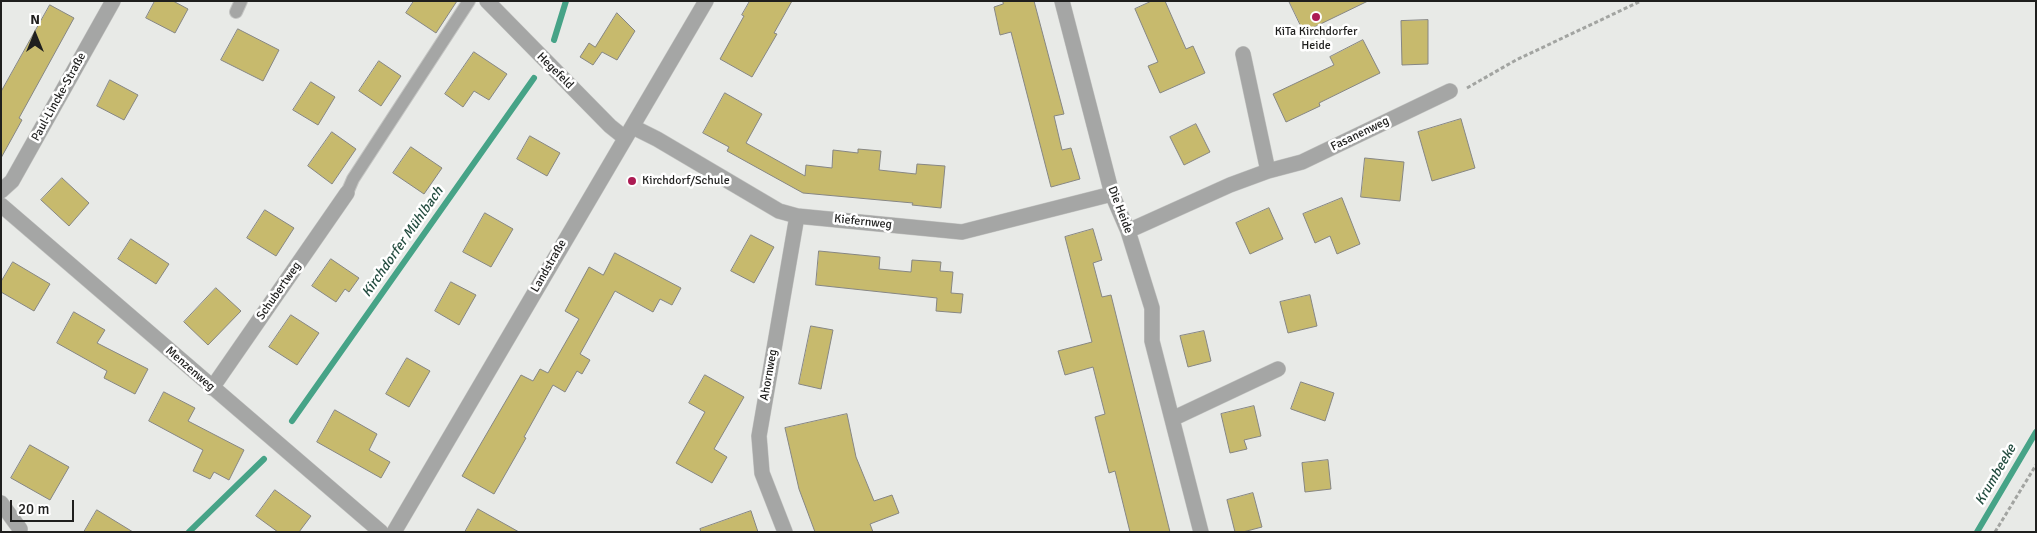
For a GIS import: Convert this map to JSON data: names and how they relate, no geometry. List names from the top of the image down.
{
  "streets": {
    "street": [
      "Hegefeld",
      "Paul-Lincke-Straße",
      "Fasanenweg",
      "Die Heide",
      "Kiefernweg",
      "Landstraße",
      "Schubertweg",
      "Menzenweg",
      "Ahornweg"
    ]
  },
  "crossings": [
    ["Hegefeld", "Kiefernweg"],
    ["Hegefeld", "Landstraße"],
    ["Fasanenweg", "Die Heide"],
    ["Die Heide", "Kiefernweg"],
    ["Kiefernweg", "Landstraße"],
    ["Kiefernweg", "Ahornweg"],
    ["Schubertweg", "Menzenweg"]
  ],
  "water": ["Kirchdorfer Mühlbach", "Krumbeeke"],
  "places": ["KiTa Kirchdorfer Heide", "Kirchdorf/Schule"],
  "scale_bar": "20 m",
  "north": "top"
}
